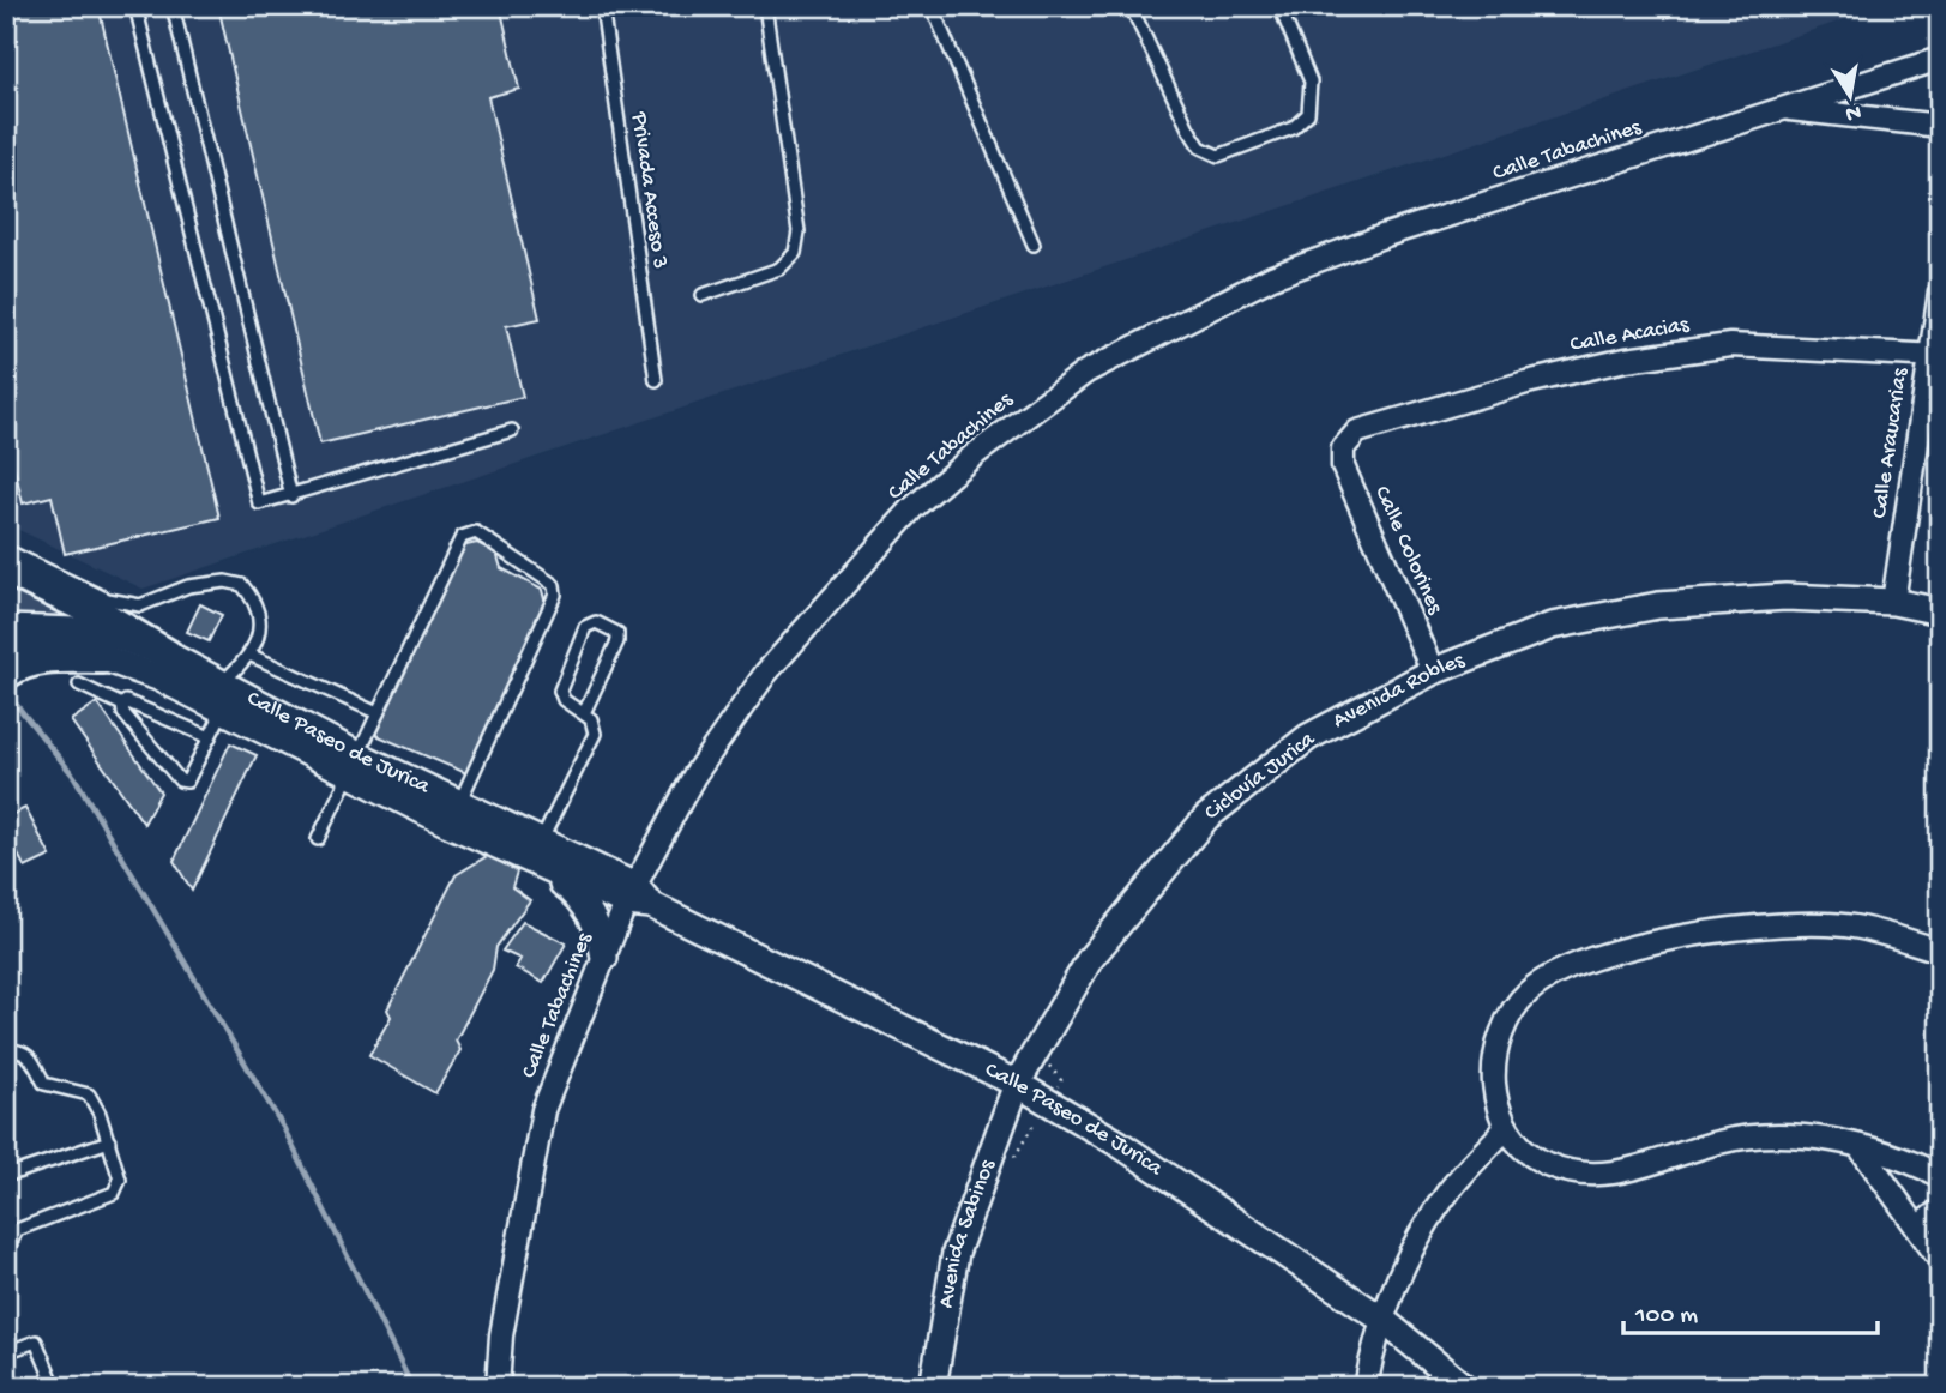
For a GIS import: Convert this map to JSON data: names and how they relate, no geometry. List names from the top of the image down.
{
  "streets": {
    "street": [
      "Calle Tabachines",
      "Calle Acacias",
      "Calle Araucarias",
      "Calle Colorines",
      "Avenida Robles",
      "Calle Paseo de Jurica",
      "Avenida Sabinos"
    ],
    "lane": ["Privada Acceso 3"]
  },
  "crossings": [
    ["Calle Tabachines", "Calle Paseo de Jurica"],
    ["Calle Acacias", "Calle Araucarias"],
    ["Calle Acacias", "Calle Colorines"],
    ["Calle Araucarias", "Avenida Robles"],
    ["Calle Colorines", "Avenida Robles"],
    ["Avenida Robles", "Calle Paseo de Jurica"],
    ["Avenida Robles", "Avenida Sabinos"],
    ["Calle Paseo de Jurica", "Avenida Sabinos"]
  ],
  "scale_bar": "100 m",
  "north": "bottom"
}
